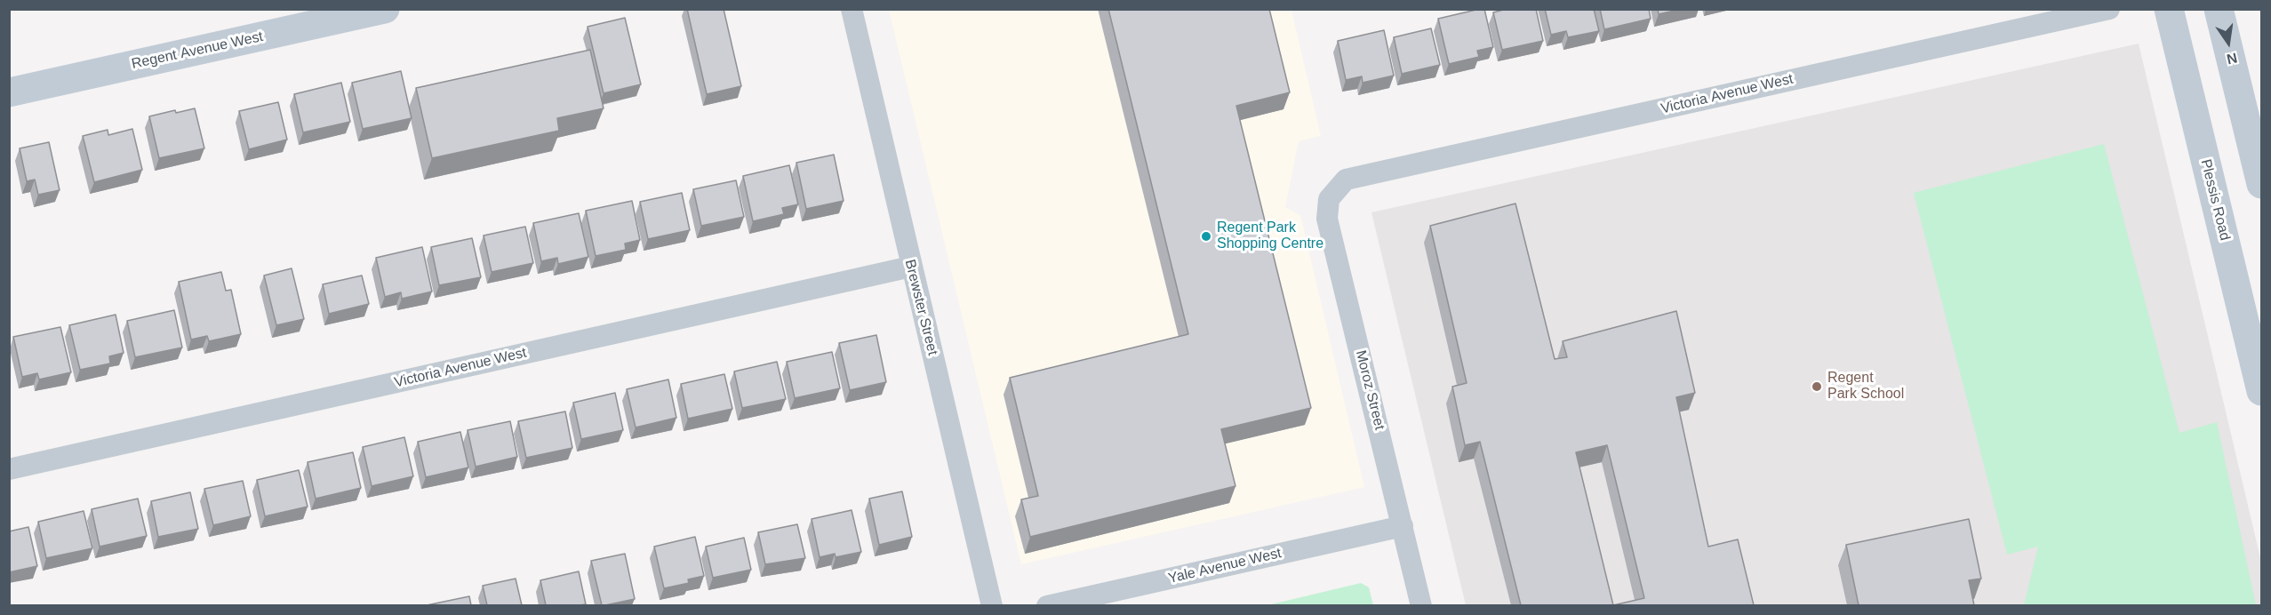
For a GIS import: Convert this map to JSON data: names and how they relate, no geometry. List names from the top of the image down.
{
  "streets": {
    "main road": ["Regent Avenue West", "Plessis Road"],
    "street": [
      "Victoria Avenue West",
      "Brewster Street",
      "Moroz Street",
      "Yale Avenue West"
    ]
  },
  "crossings": [
    ["Victoria Avenue West", "Brewster Street"],
    ["Victoria Avenue West", "Moroz Street"],
    ["Moroz Street", "Yale Avenue West"]
  ],
  "places": ["Regent Park Shopping Centre", "Regent Park School"],
  "north": "bottom"
}
